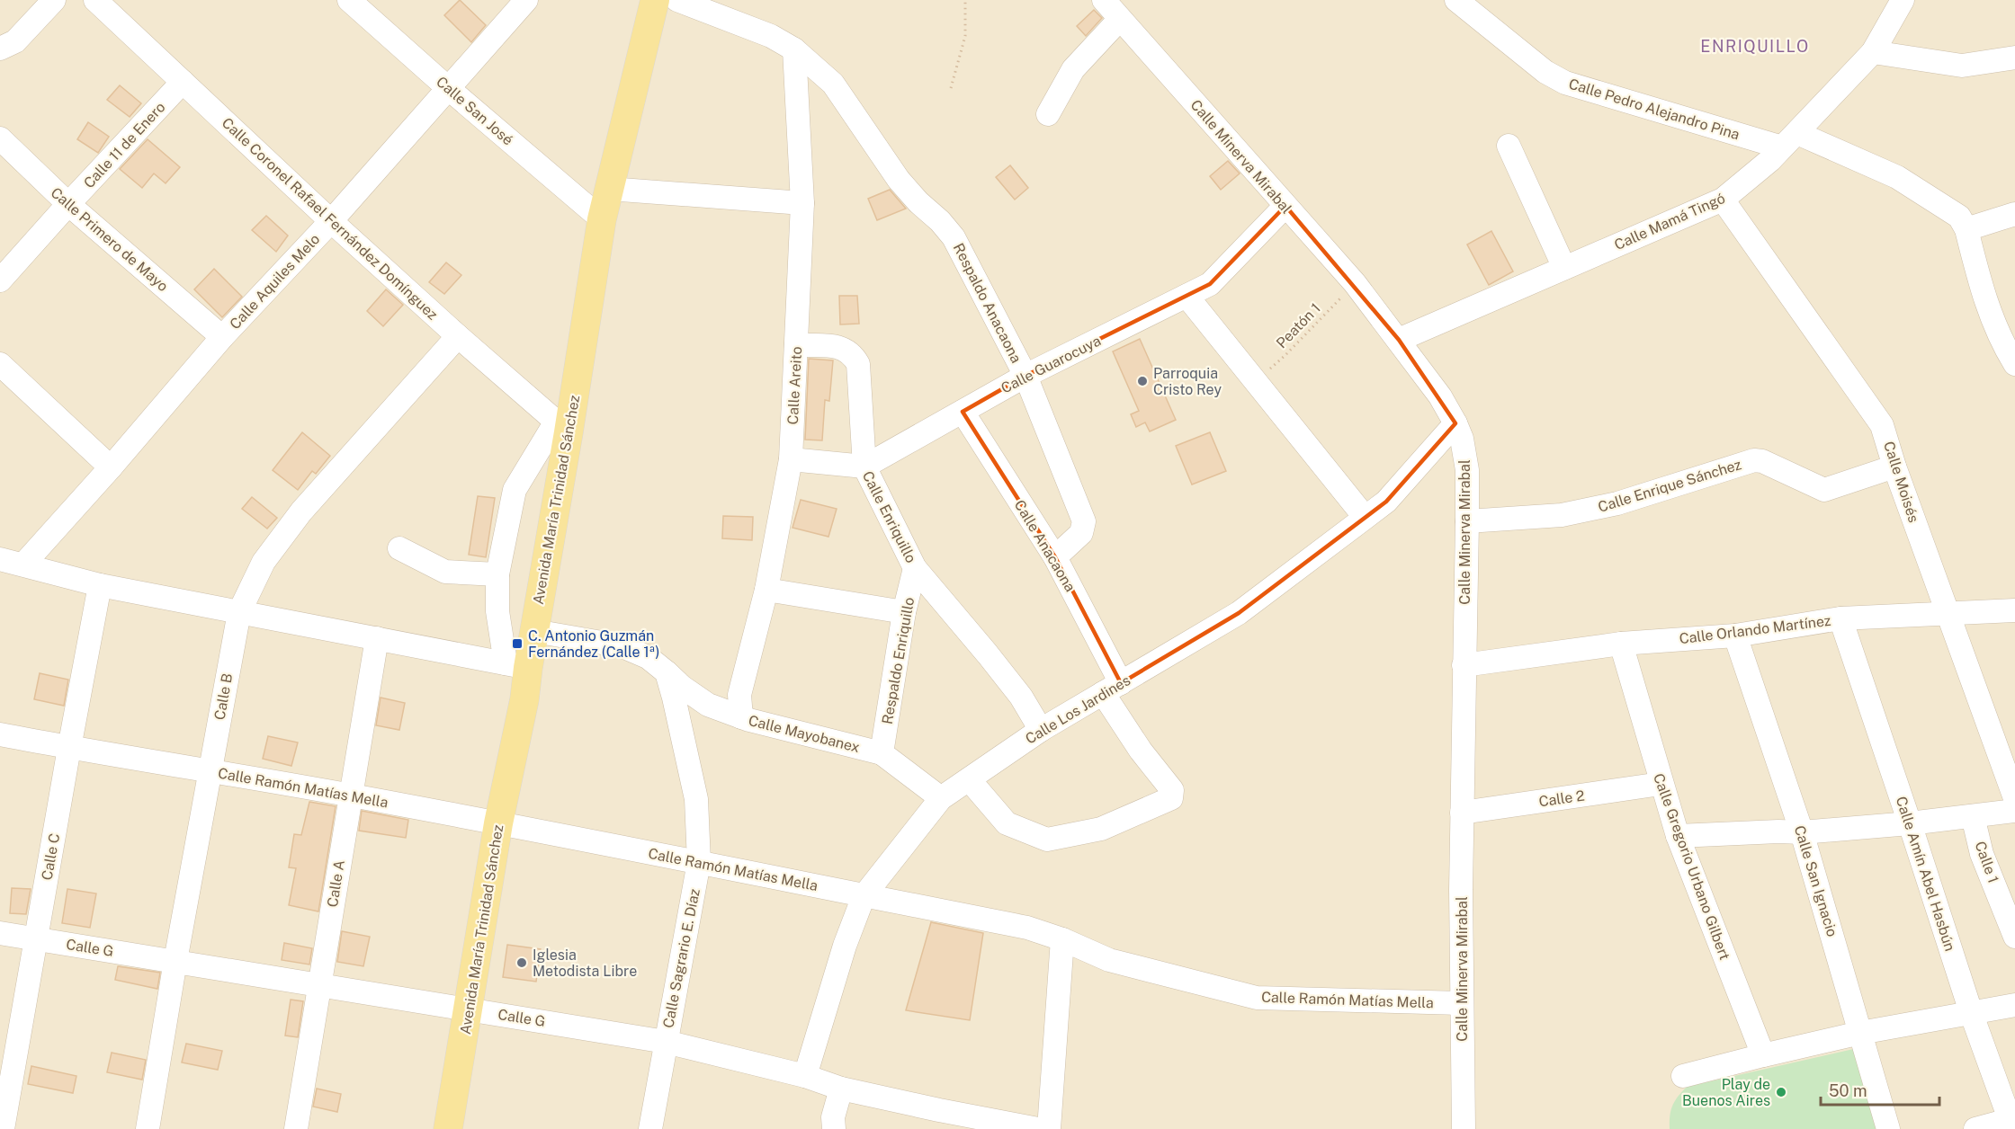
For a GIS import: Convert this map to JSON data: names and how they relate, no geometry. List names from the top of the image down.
{
  "streets": {
    "main road": ["Avenida María Trinidad Sánchez"],
    "street": [
      "Calle Pedro Alejandro Pina",
      "Calle San José",
      "Calle 11 de Enero",
      "Calle Minerva Mirabal",
      "Calle Coronel Rafael Fernández Domínguez",
      "Calle Mamá Tingó",
      "Calle Primero de Mayo",
      "Calle Aquiles Melo",
      "Respaldo Anacaona",
      "Calle Guarocuya",
      "Calle Areito",
      "Calle Moisés",
      "Calle Enrique Sánchez",
      "Calle Enriquillo",
      "Calle Anacaona",
      "Calle Orlando Martínez",
      "Respaldo Enriquillo",
      "Calle B",
      "Calle Los Jardines",
      "Calle Mayobanex",
      "Calle Ramón Matías Mella",
      "Calle 2",
      "Calle C",
      "Calle 1",
      "Calle Gregorio Urbano Gilbert",
      "Calle Amín Abel Hasbún",
      "Calle San Ignacio",
      "Calle A",
      "Calle G",
      "Calle Sagrario E. Díaz"
    ],
    "path": ["Peatón 1"]
  },
  "crossings": [
    ["Calle Pedro Alejandro Pina", "Calle Mamá Tingó"],
    ["Calle San José", "Calle Aquiles Melo"],
    ["Calle San José", "Avenida María Trinidad Sánchez"],
    ["Calle 11 de Enero", "Calle Coronel Rafael Fernández Domínguez"],
    ["Calle 11 de Enero", "Calle Primero de Mayo"],
    ["Calle Minerva Mirabal", "Calle Mamá Tingó"],
    ["Calle Minerva Mirabal", "Peatón 1"],
    ["Calle Minerva Mirabal", "Calle Guarocuya"],
    ["Calle Minerva Mirabal", "Calle Enrique Sánchez"],
    ["Calle Minerva Mirabal", "Calle Orlando Martínez"],
    ["Calle Minerva Mirabal", "Calle Los Jardines"],
    ["Calle Minerva Mirabal", "Calle Ramón Matías Mella"],
    ["Calle Minerva Mirabal", "Calle 2"],
    ["Calle Coronel Rafael Fernández Domínguez", "Calle Aquiles Melo"],
    ["Calle Coronel Rafael Fernández Domínguez", "Avenida María Trinidad Sánchez"],
    ["Calle Coronel Rafael Fernández Domínguez", "Calle B"],
    ["Calle Mamá Tingó", "Calle Moisés"],
    ["Calle Primero de Mayo", "Calle Aquiles Melo"],
    ["Respaldo Anacaona", "Calle Guarocuya"],
    ["Respaldo Anacaona", "Calle Areito"],
    ["Respaldo Anacaona", "Calle Anacaona"],
    ["Calle Guarocuya", "Calle Enriquillo"],
    ["Calle Guarocuya", "Calle Anacaona"],
    ["Calle Areito", "Calle Enriquillo"],
    ["Calle Areito", "Calle Mayobanex"],
    ["Calle Moisés", "Calle Enrique Sánchez"],
    ["Calle Moisés", "Calle Orlando Martínez"],
    ["Avenida María Trinidad Sánchez", "Calle Ramón Matías Mella"],
    ["Avenida María Trinidad Sánchez", "Calle G"],
    ["Calle Enriquillo", "Respaldo Enriquillo"],
    ["Calle Enriquillo", "Calle Los Jardines"],
    ["Calle Anacaona", "Calle Los Jardines"],
    ["Calle Orlando Martínez", "Calle Gregorio Urbano Gilbert"],
    ["Calle Orlando Martínez", "Calle Amín Abel Hasbún"],
    ["Calle Orlando Martínez", "Calle San Ignacio"],
    ["Respaldo Enriquillo", "Calle Mayobanex"],
    ["Calle B", "Calle Ramón Matías Mella"],
    ["Calle B", "Calle G"],
    ["Calle Los Jardines", "Calle Mayobanex"],
    ["Calle Los Jardines", "Calle Ramón Matías Mella"],
    ["Calle Los Jardines", "Calle G"],
    ["Calle Mayobanex", "Calle Sagrario E. Díaz"],
    ["Calle Ramón Matías Mella", "Calle C"],
    ["Calle Ramón Matías Mella", "Calle A"],
    ["Calle Ramón Matías Mella", "Calle Sagrario E. Díaz"],
    ["Calle 2", "Calle Gregorio Urbano Gilbert"],
    ["Calle C", "Calle G"],
    ["Calle A", "Calle G"],
    ["Calle G", "Calle Sagrario E. Díaz"]
  ],
  "districts": ["ENRIQUILLO"],
  "places": {
    "other": ["Parroquia Cristo Rey", "Iglesia Metodista Libre", "Play de Buenos Aires"],
    "transit": ["C. Antonio Guzmán Fernández (Calle 1ª)"]
  },
  "scale_bar": "50 m"
}
